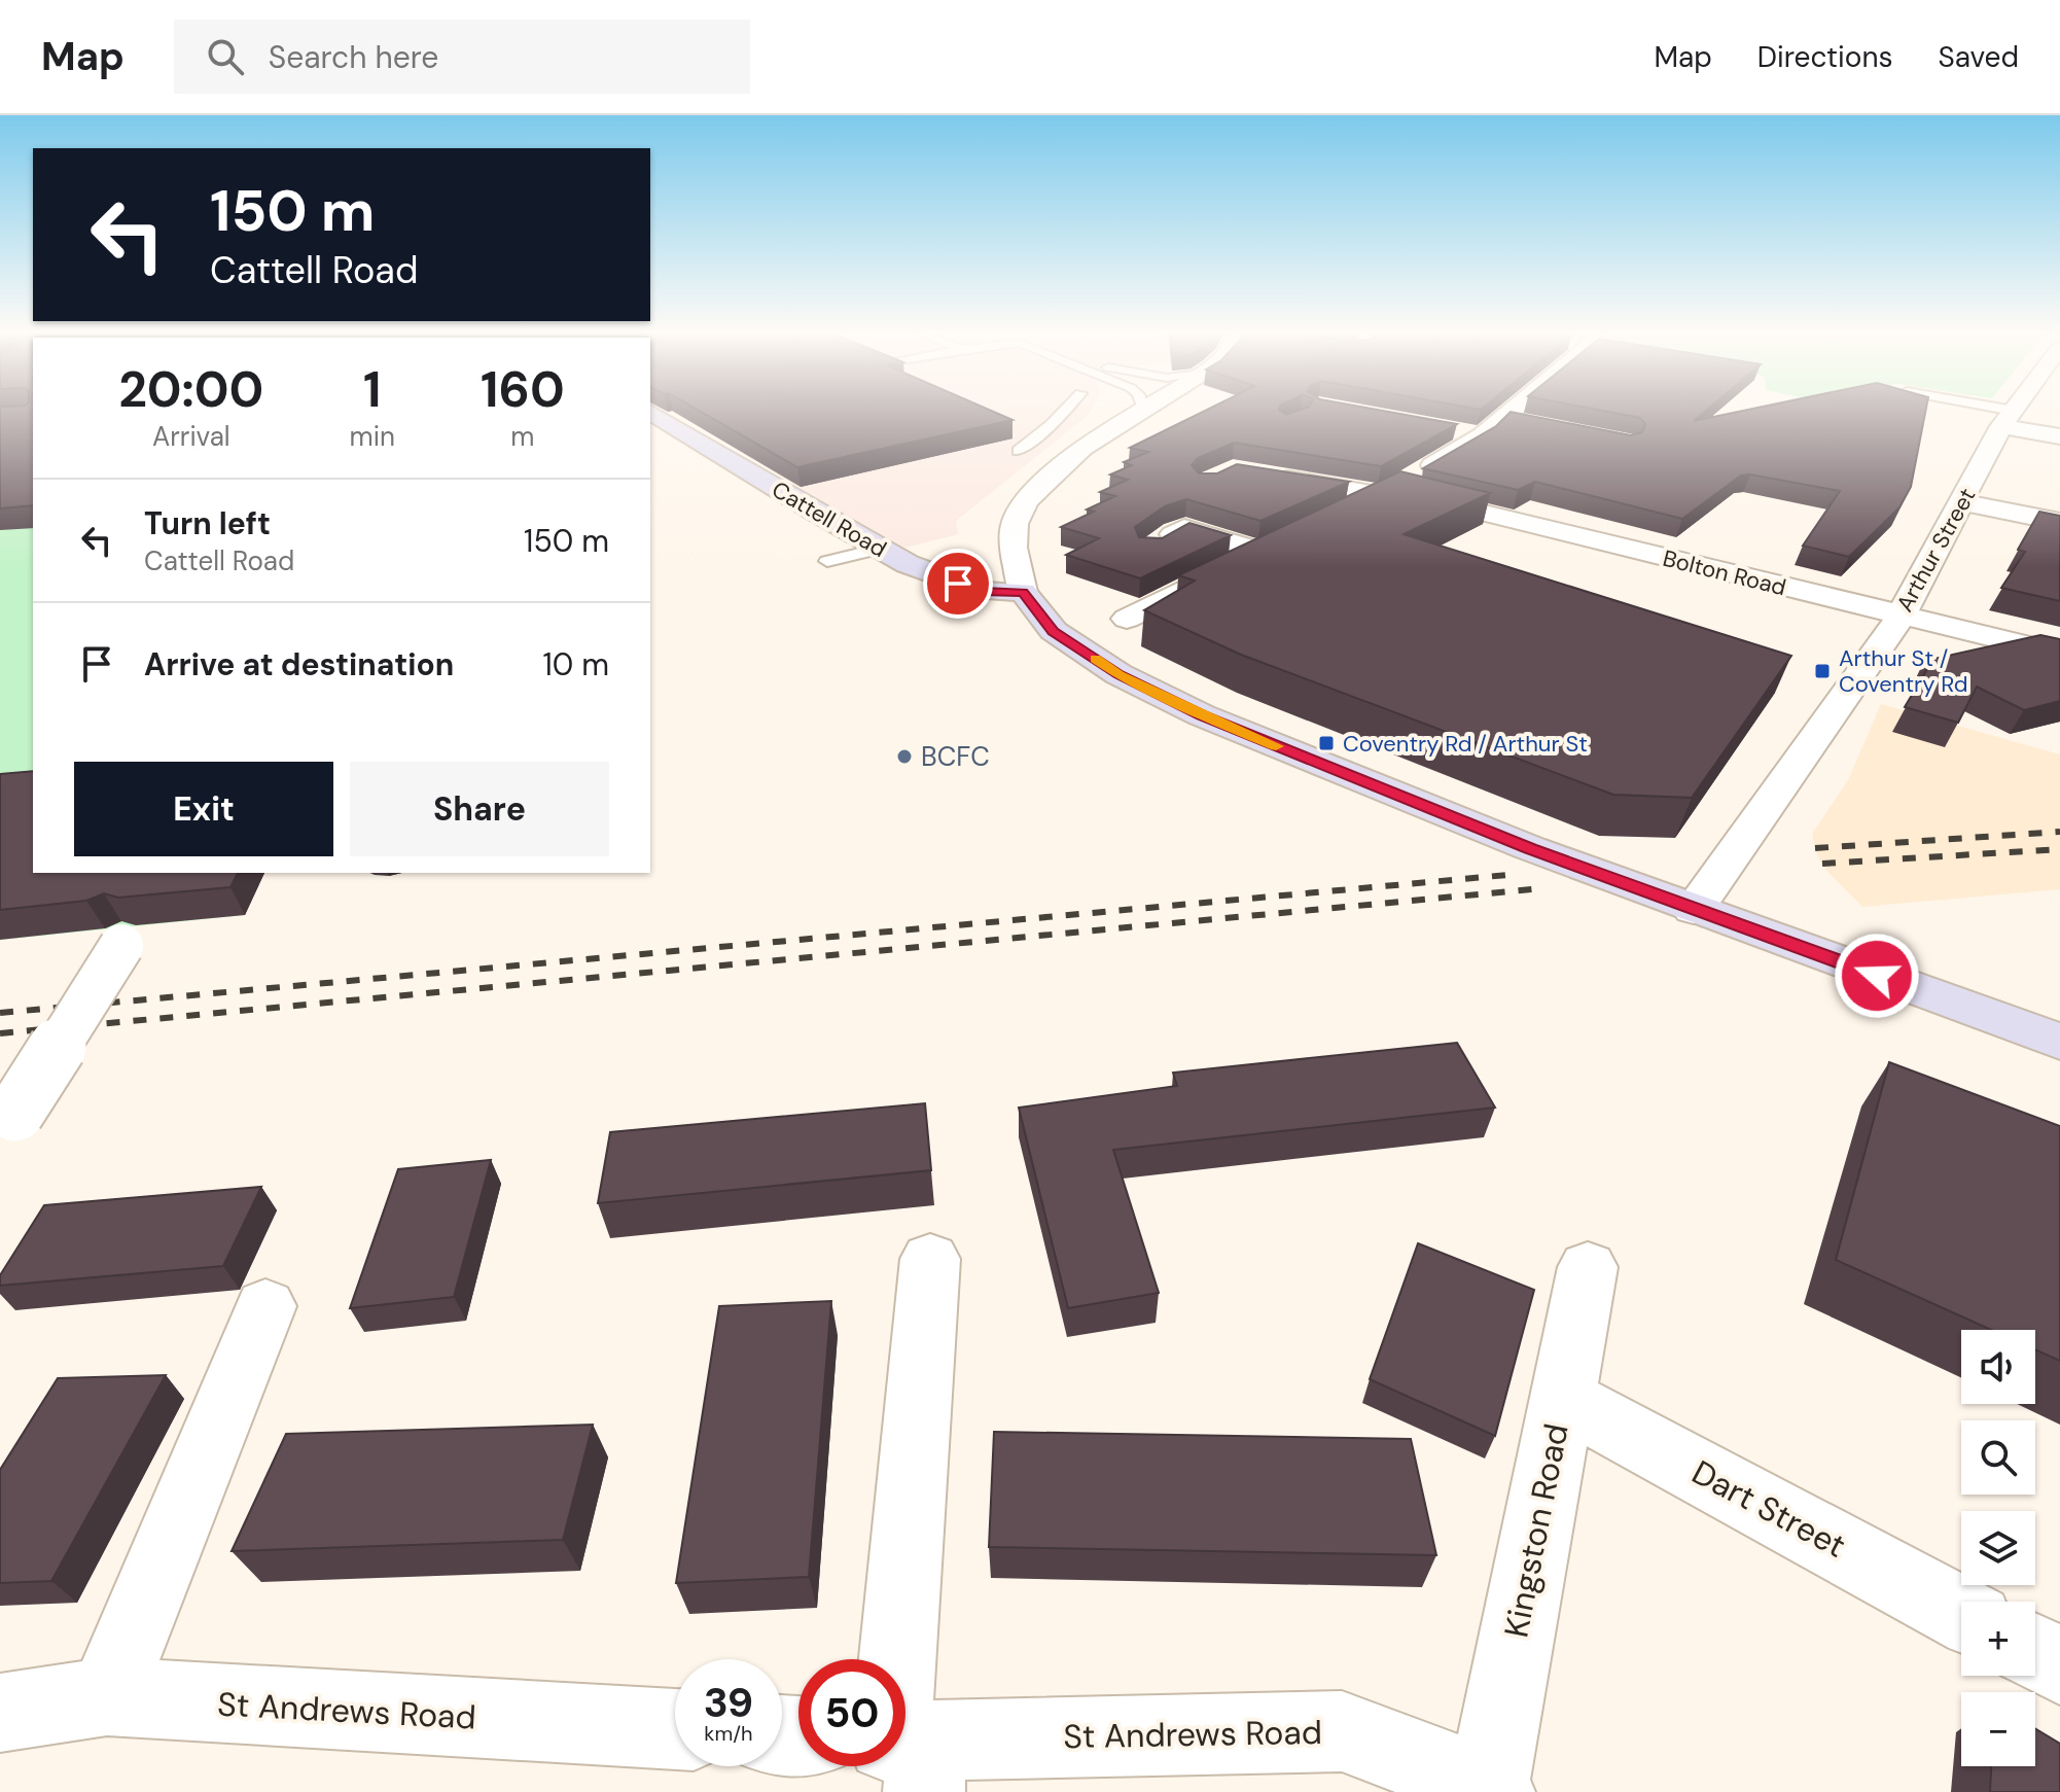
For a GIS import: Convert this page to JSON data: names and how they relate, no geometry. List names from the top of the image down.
{
  "streets": {
    "main road": ["Cattell Road"],
    "street": [
      "Arthur Street",
      "Bolton Road",
      "Dart Street",
      "Kingston Road",
      "St Andrews Road"
    ]
  },
  "crossings": [
    ["Arthur Street", "Bolton Road"],
    ["Dart Street", "Kingston Road"],
    ["Kingston Road", "St Andrews Road"]
  ],
  "places": {
    "transit": ["Arthur St / Coventry Rd", "Coventry Rd / Arthur St"],
    "other": ["BCFC"]
  },
  "page": {
    "header": "Map",
    "search": "Search here",
    "nav": ["Map", "Directions", "Saved"],
    "turn": ["150 m", "Cattell Road"],
    "eta": [
      "20:00",
      "Arrival",
      "1",
      "min",
      "160",
      "m"
    ],
    "list": [
      {
        "name": "Turn left",
        "note": "Cattell Road",
        "value": "150 m"
      },
      {
        "name": "Arrive at destination",
        "value": "10 m"
      }
    ],
    "buttons": ["Exit", "Share"],
    "map_buttons": ["+", "−"],
    "speed": "39 km/h",
    "limit": "50"
  }
}
